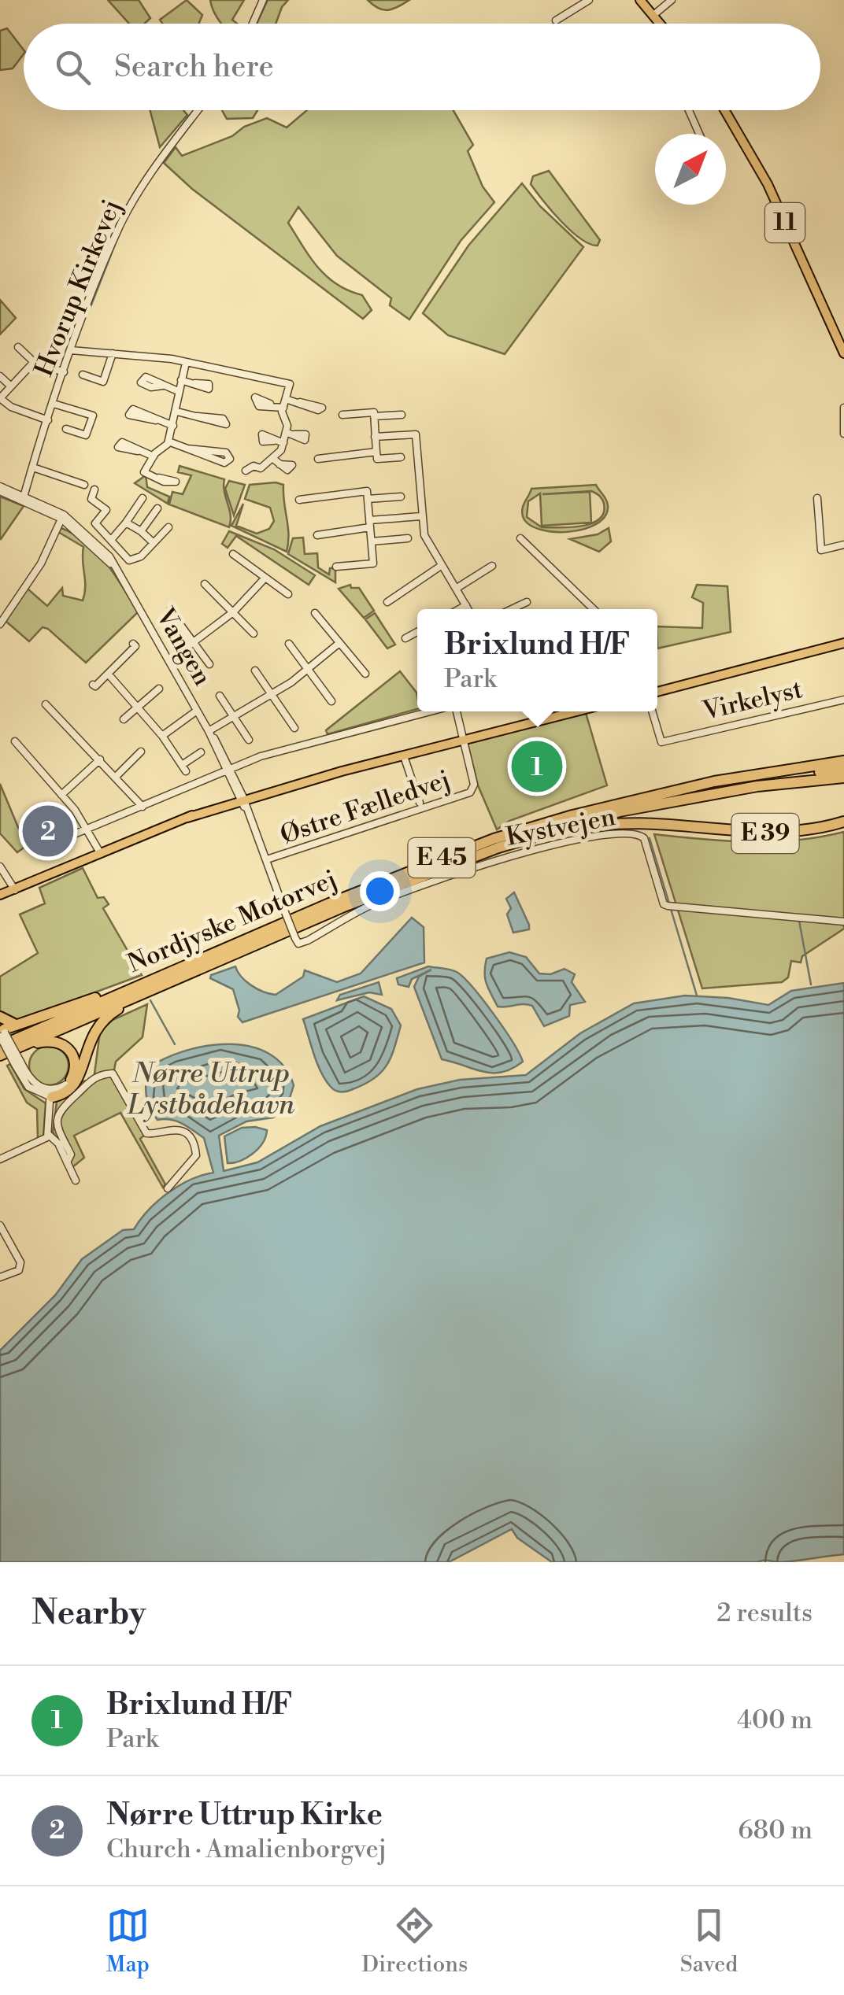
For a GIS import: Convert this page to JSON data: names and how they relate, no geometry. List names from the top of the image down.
{
  "streets": {
    "highway": ["E 39", "E 45", "Nordjyske Motorvej"],
    "main road": ["11"],
    "street": [
      "Hvorup Kirkevej",
      "Vangen",
      "Virkelyst",
      "Østre Fælledvej",
      "Kystvejen"
    ]
  },
  "crossings": [
    ["Hvorup Kirkevej", "Vangen"],
    ["Vangen", "Østre Fælledvej"],
    ["Østre Fælledvej", "Kystvejen"],
    ["E 39", "E 45"],
    ["E 39", "Nordjyske Motorvej"],
    ["E 45", "Nordjyske Motorvej"]
  ],
  "water": ["Nørre Uttrup Lystbådehavn"],
  "north": "top right",
  "page": {
    "search": "Search here",
    "popup": ["Brixlund H/F", "Park"],
    "pins": ["1", "2"],
    "heading": ["Nearby", "2 results"],
    "list": [
      {
        "mark": "1",
        "name": "Brixlund H/F",
        "note": "Park",
        "value": "400 m"
      },
      {
        "mark": "2",
        "name": "Nørre Uttrup Kirke",
        "note": "Church · Amalienborgvej",
        "value": "680 m"
      }
    ],
    "nav": ["Map", "Directions", "Saved"]
  }
}
